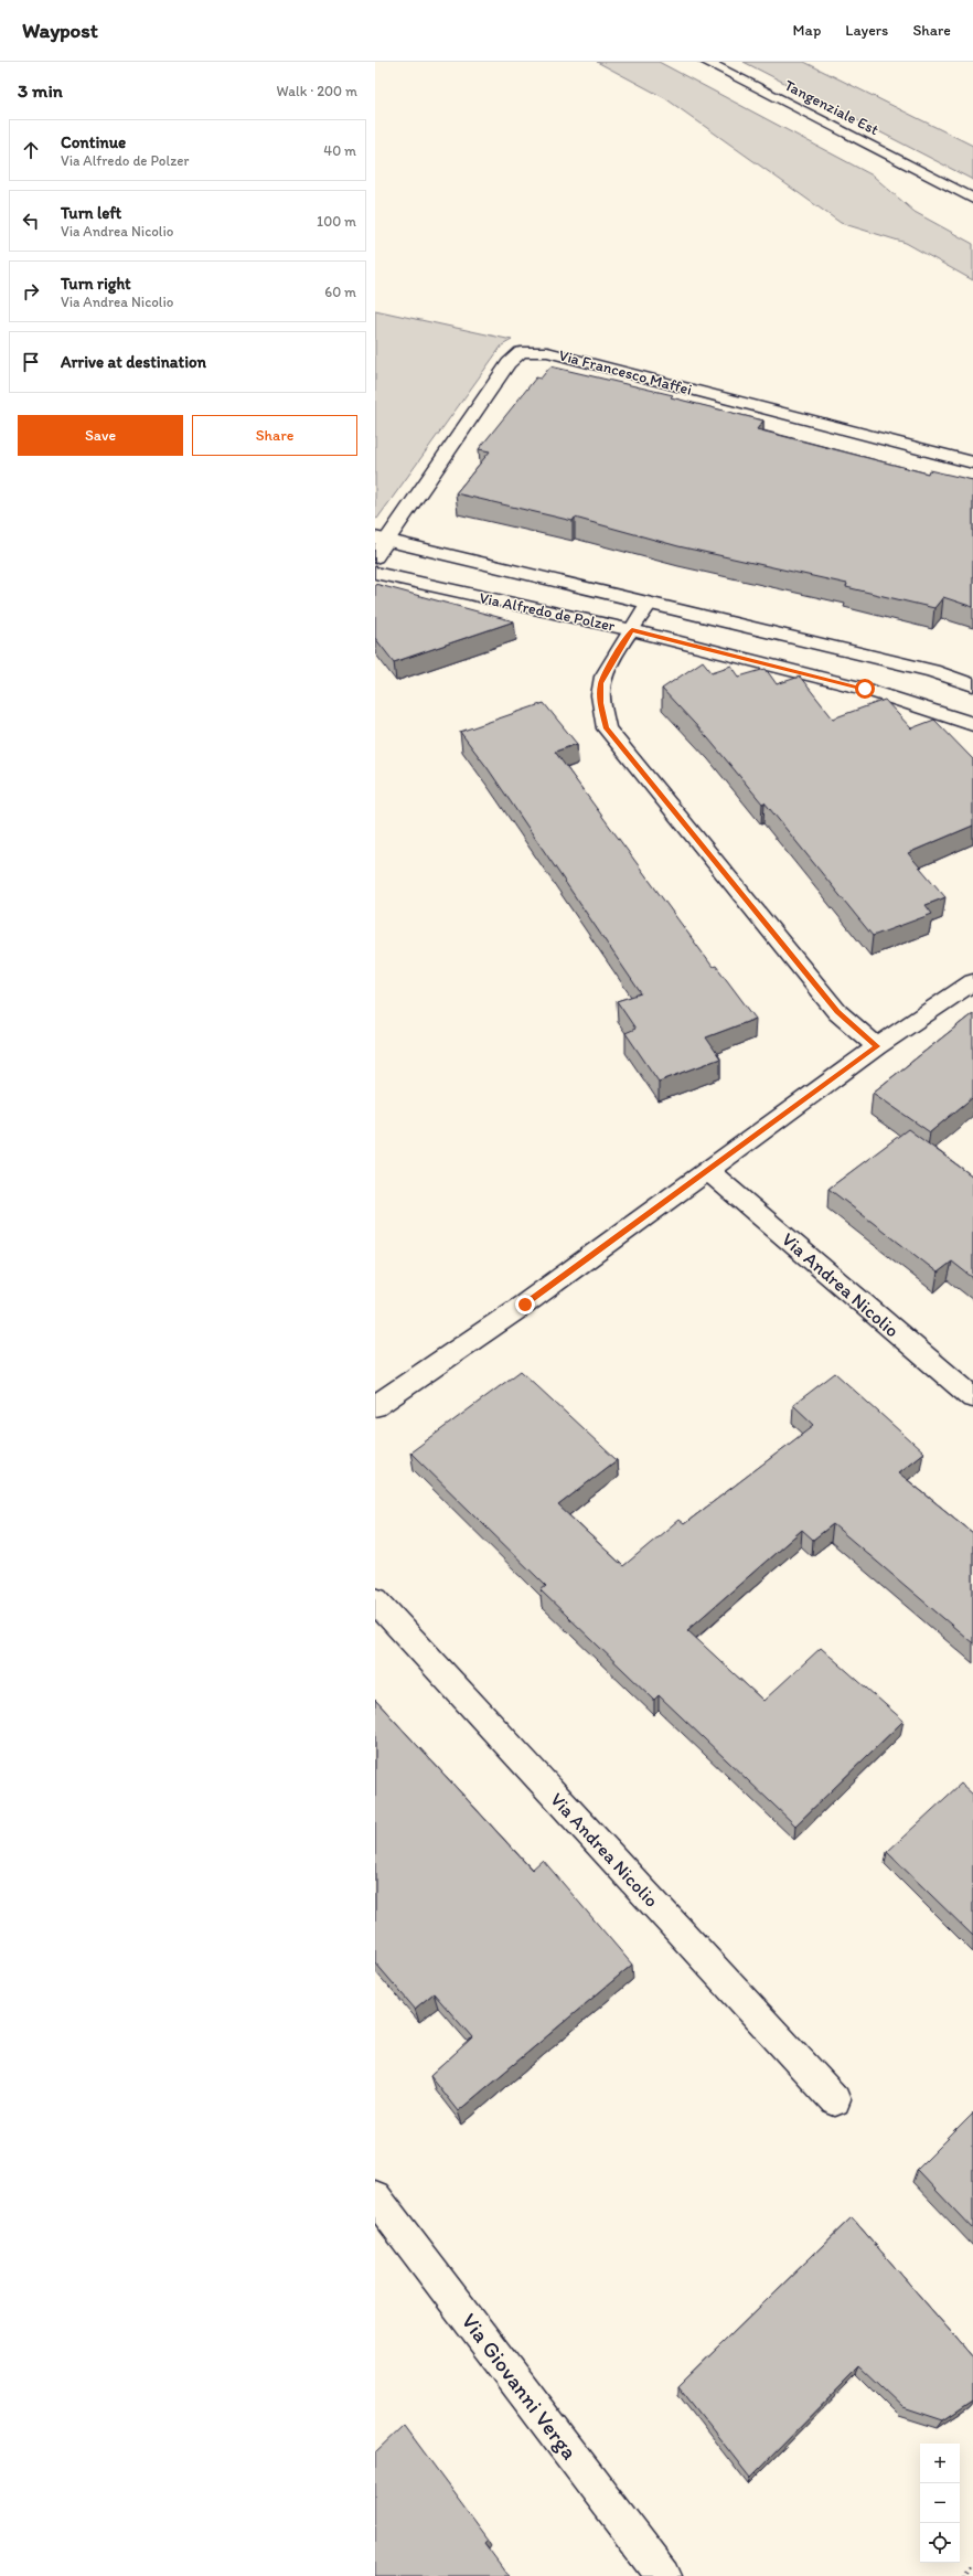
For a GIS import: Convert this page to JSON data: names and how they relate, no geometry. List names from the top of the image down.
{
  "streets": {
    "street": [
      "Tangenziale Est",
      "Via Francesco Maffei",
      "Via Alfredo de Polzer",
      "Via Andrea Nicolio",
      "Via Giovanni Verga"
    ]
  },
  "crossings": [
    ["Via Francesco Maffei", "Via Alfredo de Polzer"]
  ],
  "page": {
    "header": "Waypost",
    "nav": ["Map", "Layers", "Share"],
    "heading": ["3 min", "Walk · 200 m"],
    "list": [
      ["Continue", "Via Alfredo de Polzer", "40 m"],
      ["Turn left", "Via Andrea Nicolio", "100 m"],
      ["Turn right", "Via Andrea Nicolio", "60 m"],
      "Arrive at destination"
    ],
    "buttons": ["Save", "Share"],
    "map_buttons": ["+", "−"]
  }
}
